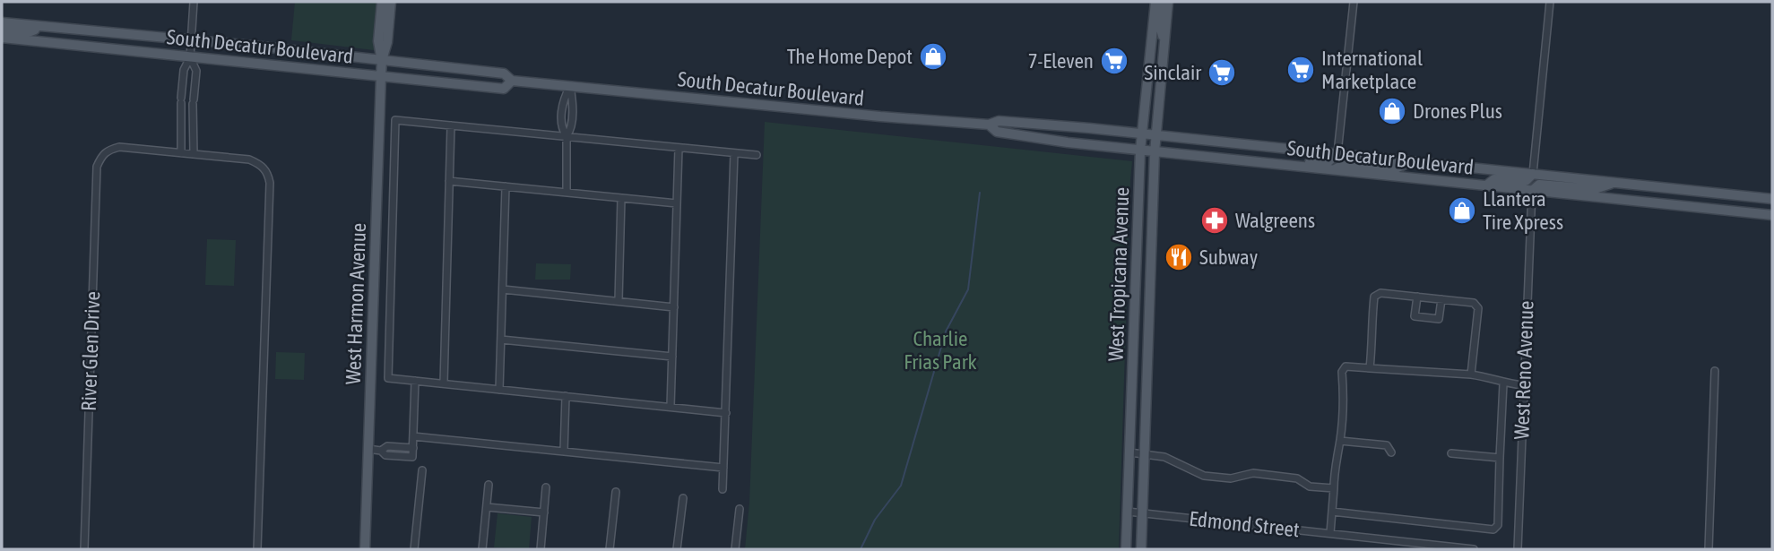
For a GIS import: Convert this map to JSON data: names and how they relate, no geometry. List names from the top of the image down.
{
  "streets": {
    "main road": ["South Decatur Boulevard", "West Tropicana Avenue", "West Harmon Avenue"],
    "street": ["River Glen Drive", "West Reno Avenue", "Edmond Street"]
  },
  "crossings": [
    ["South Decatur Boulevard", "West Tropicana Avenue"],
    ["South Decatur Boulevard", "West Harmon Avenue"],
    ["South Decatur Boulevard", "West Reno Avenue"],
    ["West Tropicana Avenue", "Edmond Street"]
  ],
  "parks": ["Charlie Frias Park"],
  "places": {
    "shop": ["The Home Depot", "Drones Plus", "Llantera Tire Xpress"],
    "supermarket": ["7-Eleven", "International Marketplace", "Sinclair"],
    "pharmacy": ["Walgreens"],
    "restaurant": ["Subway"]
  }
}
